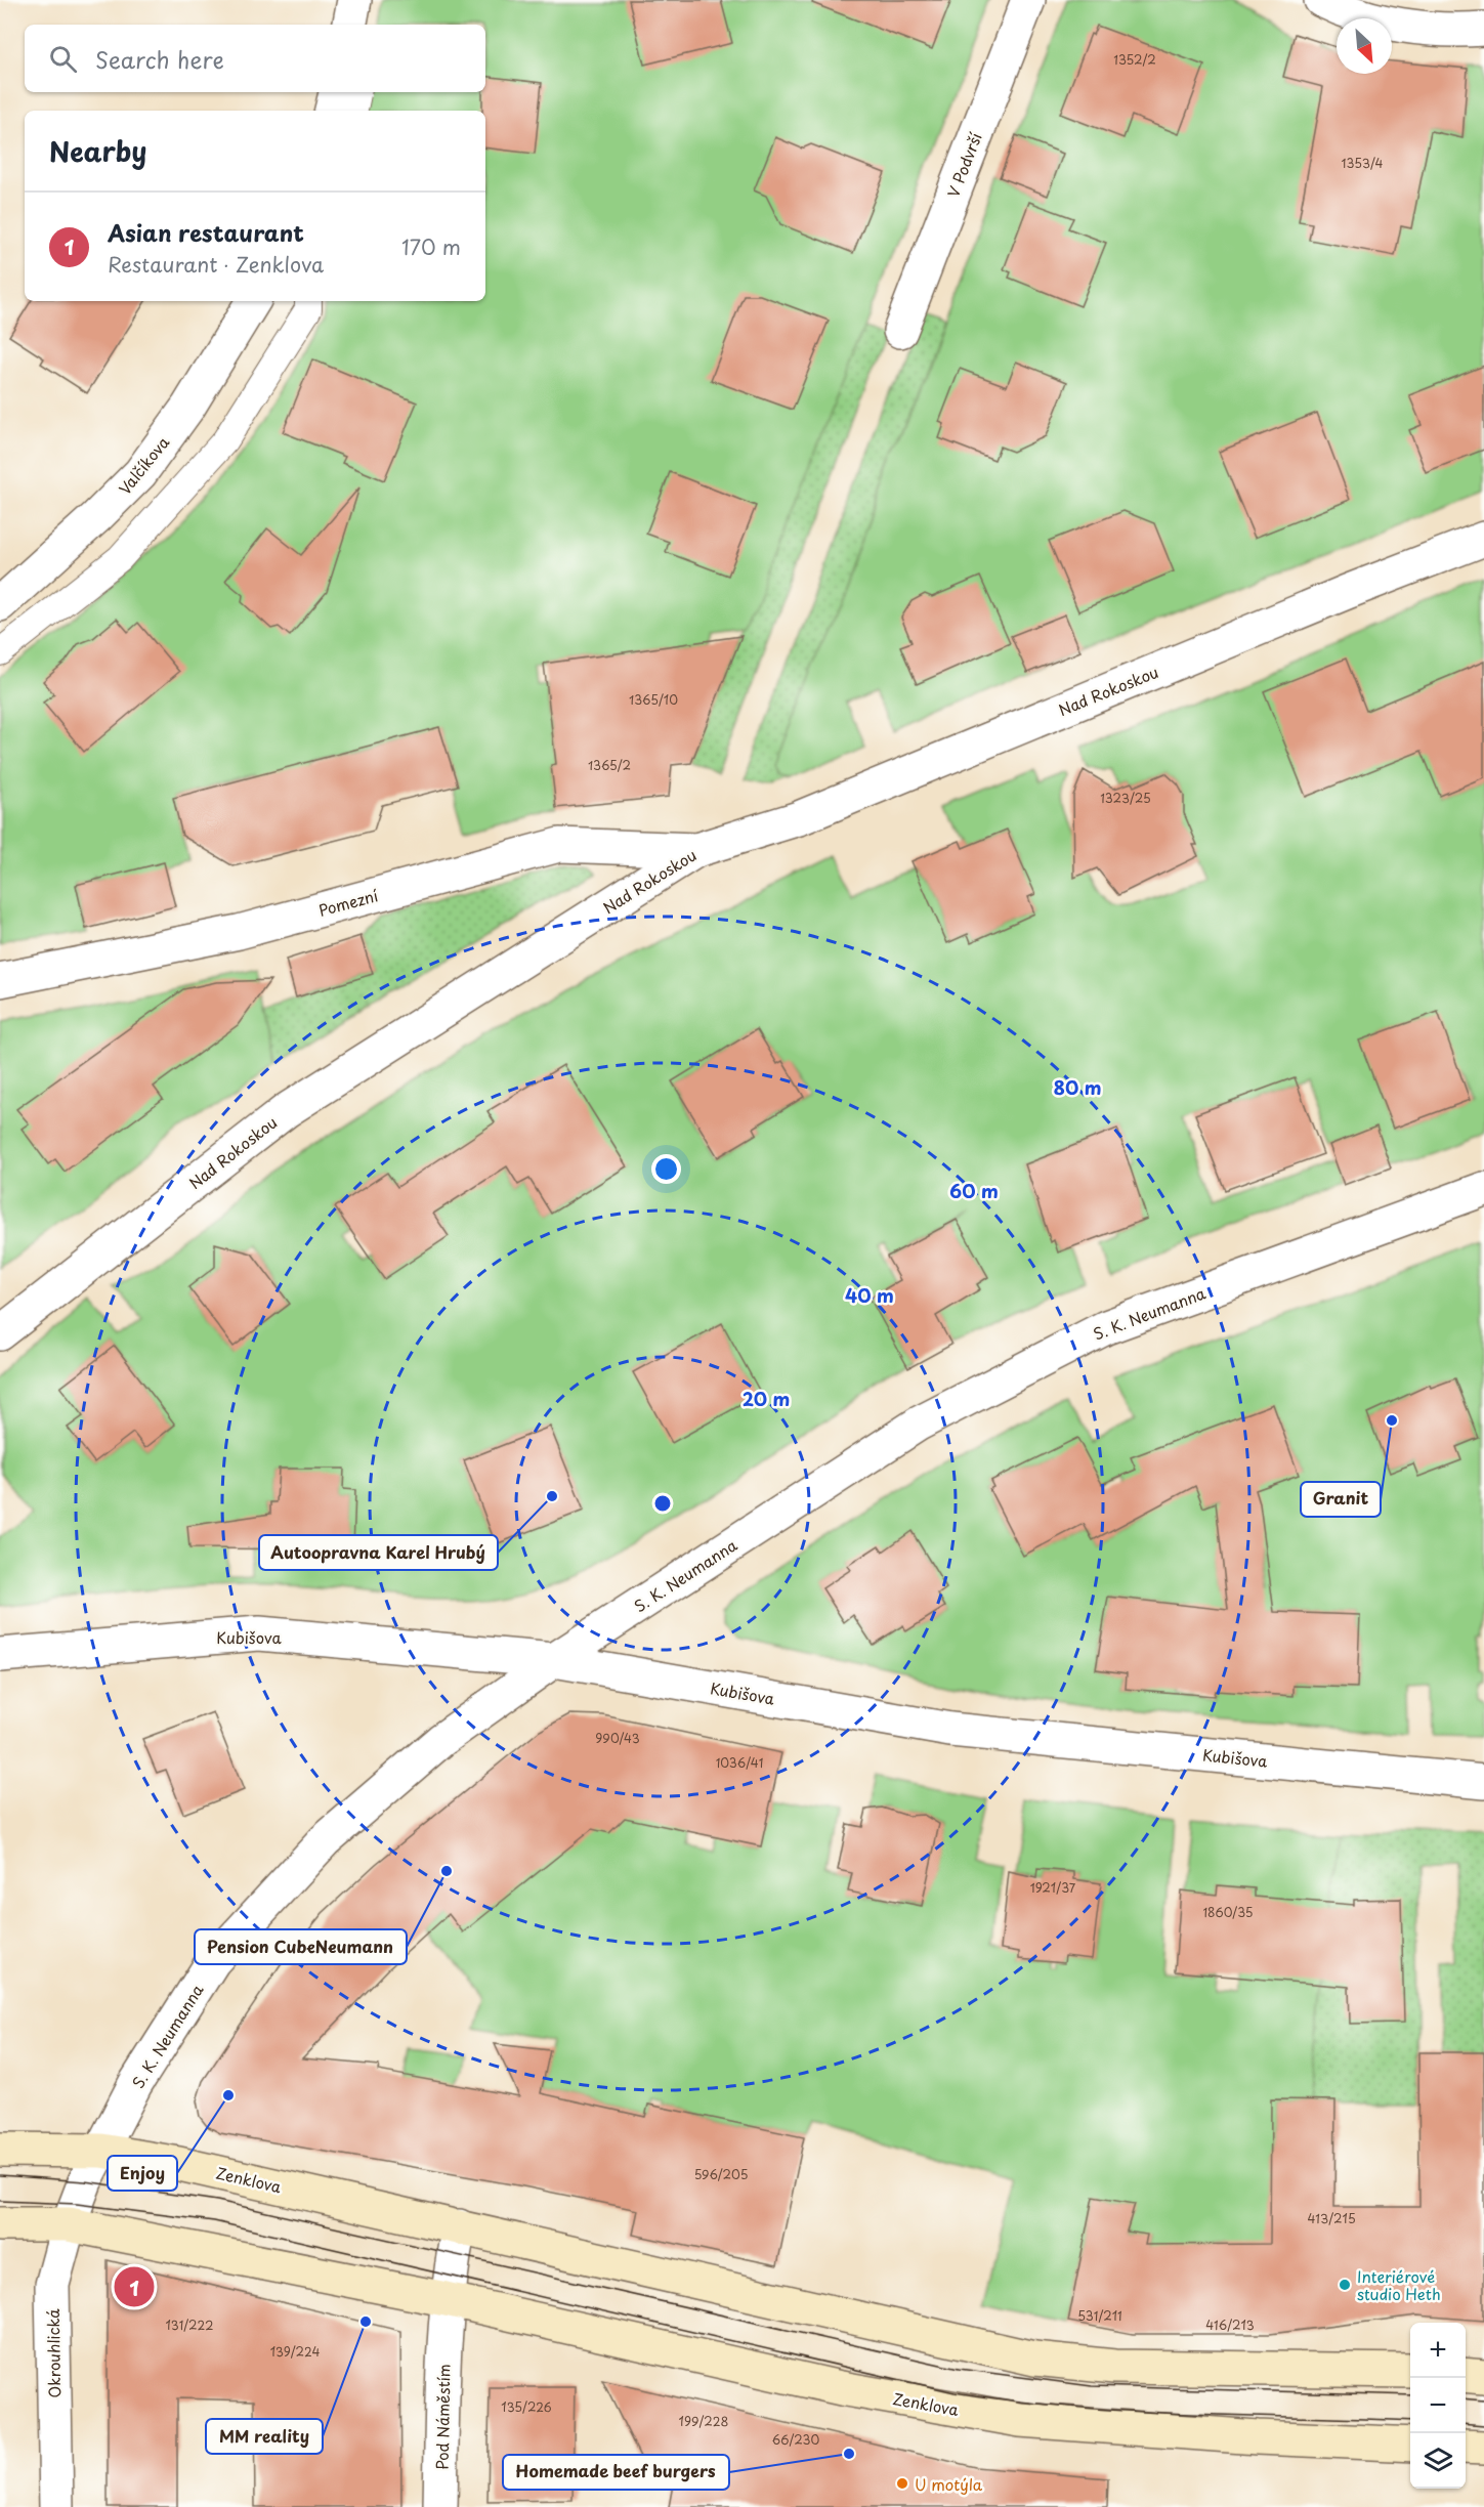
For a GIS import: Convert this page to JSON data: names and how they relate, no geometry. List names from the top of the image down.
{
  "streets": {
    "main road": ["Zenklova"],
    "street": [
      "V Podvrší",
      "Valčíkova",
      "Nad Rokoskou",
      "Pomezní",
      "S. K. Neumanna",
      "Kubišova",
      "Okrouhlická",
      "Pod Náměstím"
    ]
  },
  "crossings": [
    ["Nad Rokoskou", "Pomezní"],
    ["S. K. Neumanna", "Kubišova"],
    ["S. K. Neumanna", "Zenklova"],
    ["S. K. Neumanna", "Okrouhlická"],
    ["Zenklova", "Okrouhlická"],
    ["Zenklova", "Pod Náměstím"]
  ],
  "places": [
    "Granit",
    "Autoopravna Karel Hrubý",
    "Pension CubeNeumann",
    "Enjoy",
    "Interiérové studio Heth",
    "MM reality",
    "Homemade beef burgers",
    "U motýla"
  ],
  "house_numbers": [
    "1352/2",
    "1353/4",
    "1365/10",
    "1365/2",
    "1323/25",
    "990/43",
    "1036/41",
    "1921/37",
    "1860/35",
    "596/205",
    "413/215",
    "531/211",
    "131/222",
    "416/213",
    "139/224",
    "135/226",
    "199/228",
    "66/230"
  ],
  "north": "bottom right",
  "page": {
    "search": "Search here",
    "heading": "Nearby",
    "list": [
      {
        "mark": "1",
        "name": "Asian restaurant",
        "note": "Restaurant · Zenklova",
        "value": "170 m"
      }
    ],
    "pins": "1",
    "map_buttons": ["+", "−"]
  },
  "rings": [
    "80 m",
    "60 m",
    "40 m",
    "20 m"
  ]
}
